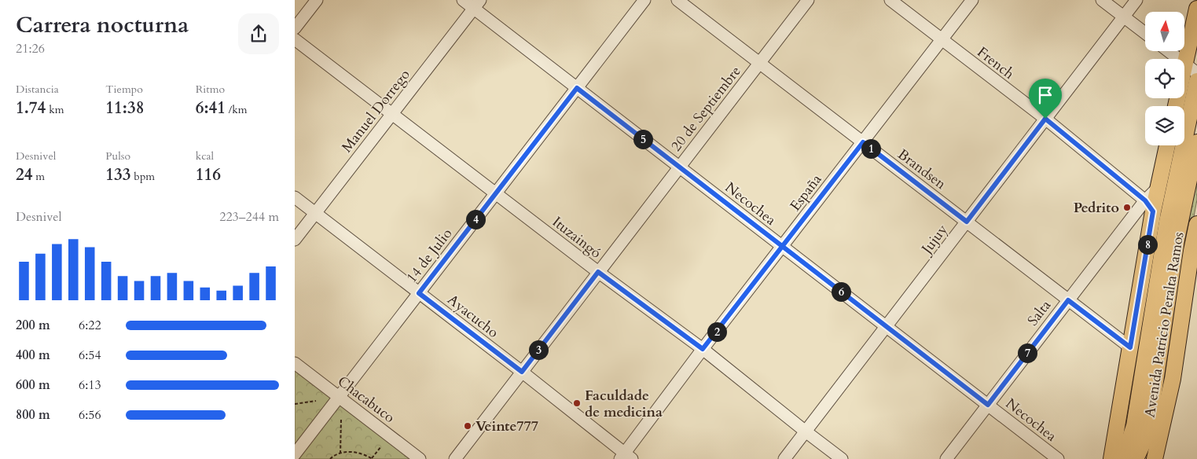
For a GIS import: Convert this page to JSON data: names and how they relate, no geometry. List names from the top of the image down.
{
  "streets": {
    "main road": ["Avenida Patricio Peralta Ramos"],
    "street": [
      "French",
      "20 de Septiembre",
      "Manuel Dorrego",
      "Brandsen",
      "España",
      "Necochea",
      "Ituzaingó",
      "Jujuy",
      "14 de Julio",
      "Salta",
      "Ayacucho",
      "Chacabuco"
    ]
  },
  "crossings": [
    ["French", "España"],
    ["French", "Jujuy"],
    ["French", "Salta"],
    ["French", "Avenida Patricio Peralta Ramos"],
    ["20 de Septiembre", "Brandsen"],
    ["20 de Septiembre", "Necochea"],
    ["20 de Septiembre", "Ituzaingó"],
    ["20 de Septiembre", "Ayacucho"],
    ["Manuel Dorrego", "Necochea"],
    ["Manuel Dorrego", "Ituzaingó"],
    ["Manuel Dorrego", "Ayacucho"],
    ["Brandsen", "España"],
    ["Brandsen", "Jujuy"],
    ["Brandsen", "Salta"],
    ["Brandsen", "Avenida Patricio Peralta Ramos"],
    ["España", "Necochea"],
    ["España", "Ituzaingó"],
    ["España", "Ayacucho"],
    ["Necochea", "Jujuy"],
    ["Necochea", "14 de Julio"],
    ["Necochea", "Salta"],
    ["Ituzaingó", "Jujuy"],
    ["Ituzaingó", "14 de Julio"],
    ["14 de Julio", "Ayacucho"],
    ["14 de Julio", "Chacabuco"],
    ["Salta", "Avenida Patricio Peralta Ramos"]
  ],
  "places": ["Pedrito", "Faculdade de medicina", "Veinte777"],
  "north": "top",
  "page": {
    "heading": ["Carrera nocturna", "21:26"],
    "stats": [
      ["Distancia", "1.74 km"],
      ["Tiempo", "11:38"],
      ["Ritmo", "6:41 /km"],
      ["Desnivel", "24 m"],
      ["Pulso", "133 bpm"],
      ["kcal", "116"]
    ],
    "pins": [
      "5",
      "1",
      "4",
      "8",
      "6",
      "2",
      "3",
      "7"
    ],
    "chart": ["Desnivel", "223–244 m"],
    "list": [
      {
        "name": "200 m",
        "note": "6:22"
      },
      {
        "name": "400 m",
        "note": "6:54"
      },
      {
        "name": "600 m",
        "note": "6:13"
      },
      {
        "name": "800 m",
        "note": "6:56"
      }
    ]
  }
}
